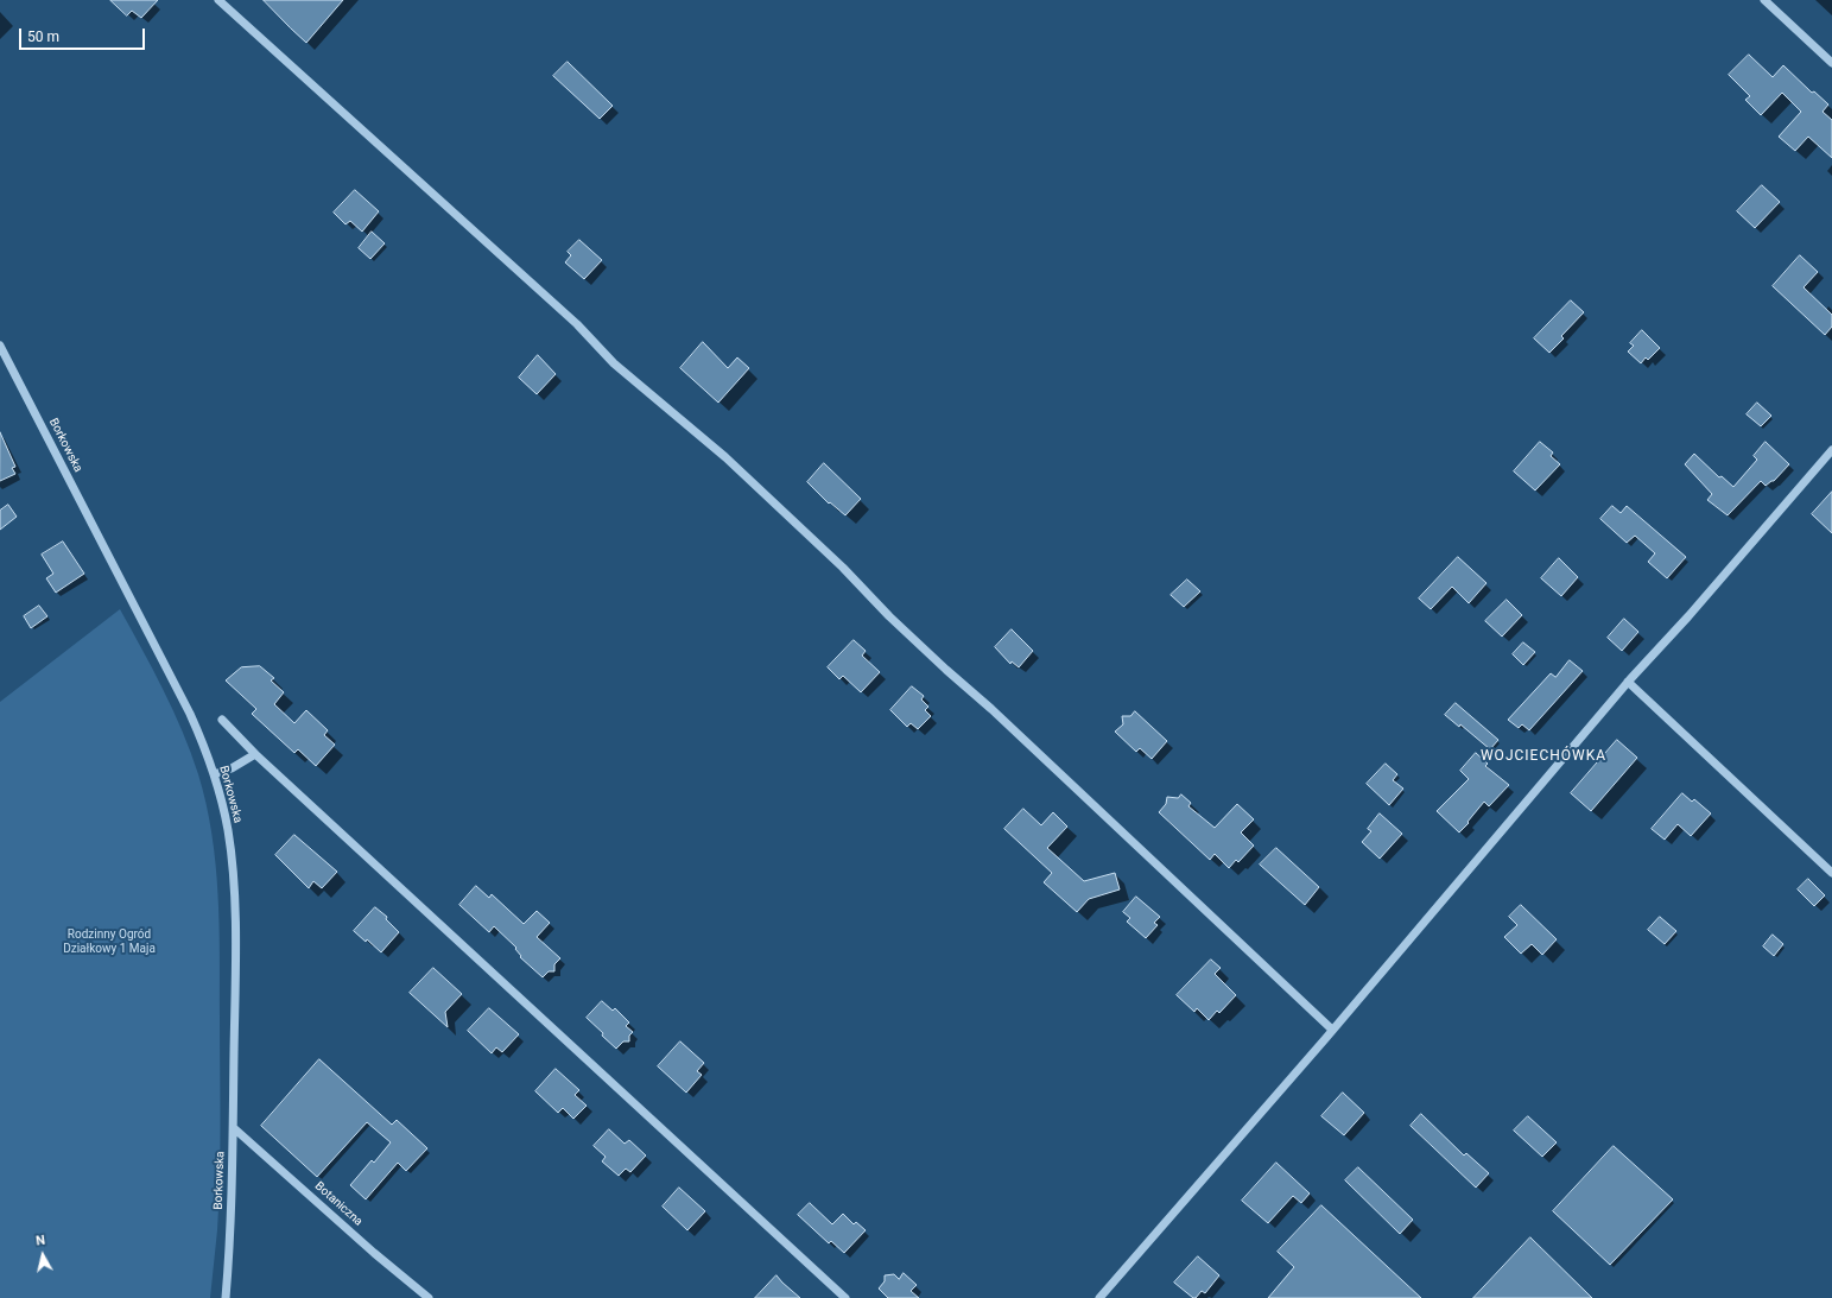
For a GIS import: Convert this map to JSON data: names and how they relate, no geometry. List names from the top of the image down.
{
  "streets": {
    "street": ["Borkowska", "Botaniczna"]
  },
  "crossings": [
    ["Borkowska", "Botaniczna"]
  ],
  "districts": ["WOJCIECHÓWKA"],
  "parks": ["Rodzinny Ogród Działkowy 1 Maja"],
  "scale_bar": "50 m",
  "north": "top"
}
